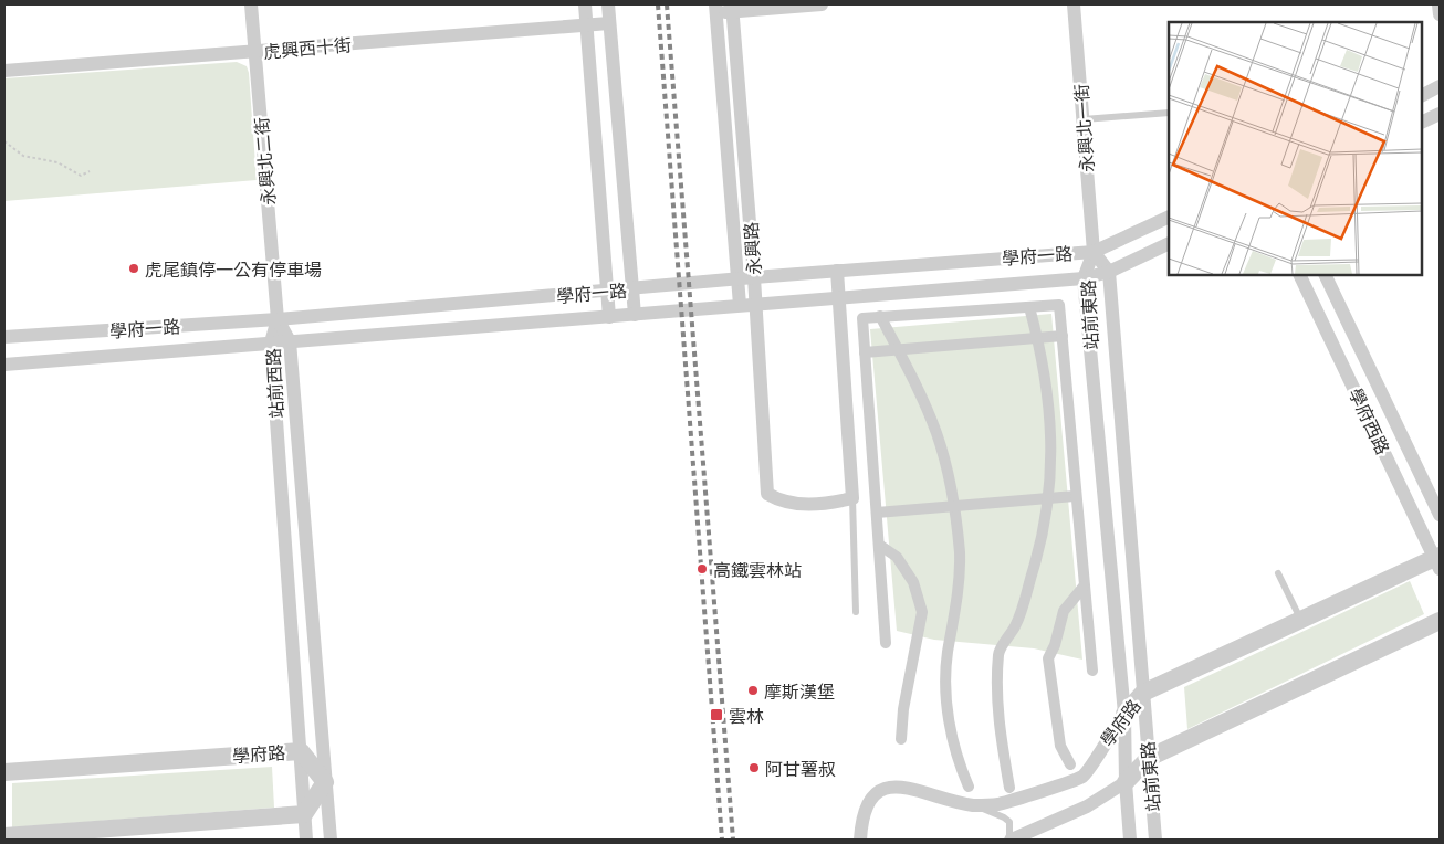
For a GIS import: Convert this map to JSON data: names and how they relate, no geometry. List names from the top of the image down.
{
  "streets": {
    "street": [
      "虎興西十街",
      "永興北一街",
      "永興北二街",
      "永興路",
      "學府一路",
      "站前東路",
      "站前西路",
      "學府西路",
      "學府路"
    ]
  },
  "crossings": [
    ["虎興西十街", "永興北二街"],
    ["永興北一街", "學府一路"],
    ["永興北一街", "站前東路"],
    ["永興北二街", "學府一路"],
    ["永興北二街", "站前西路"],
    ["永興路", "學府一路"],
    ["學府一路", "站前東路"],
    ["學府一路", "站前西路"],
    ["站前東路", "學府路"],
    ["站前西路", "學府路"],
    ["學府西路", "學府路"]
  ],
  "places": {
    "other": [
      "虎尾鎮停一公有停車場",
      "高鐵雲林站",
      "摩斯漢堡",
      "阿甘薯叔"
    ],
    "transit": ["雲林"]
  }
}
